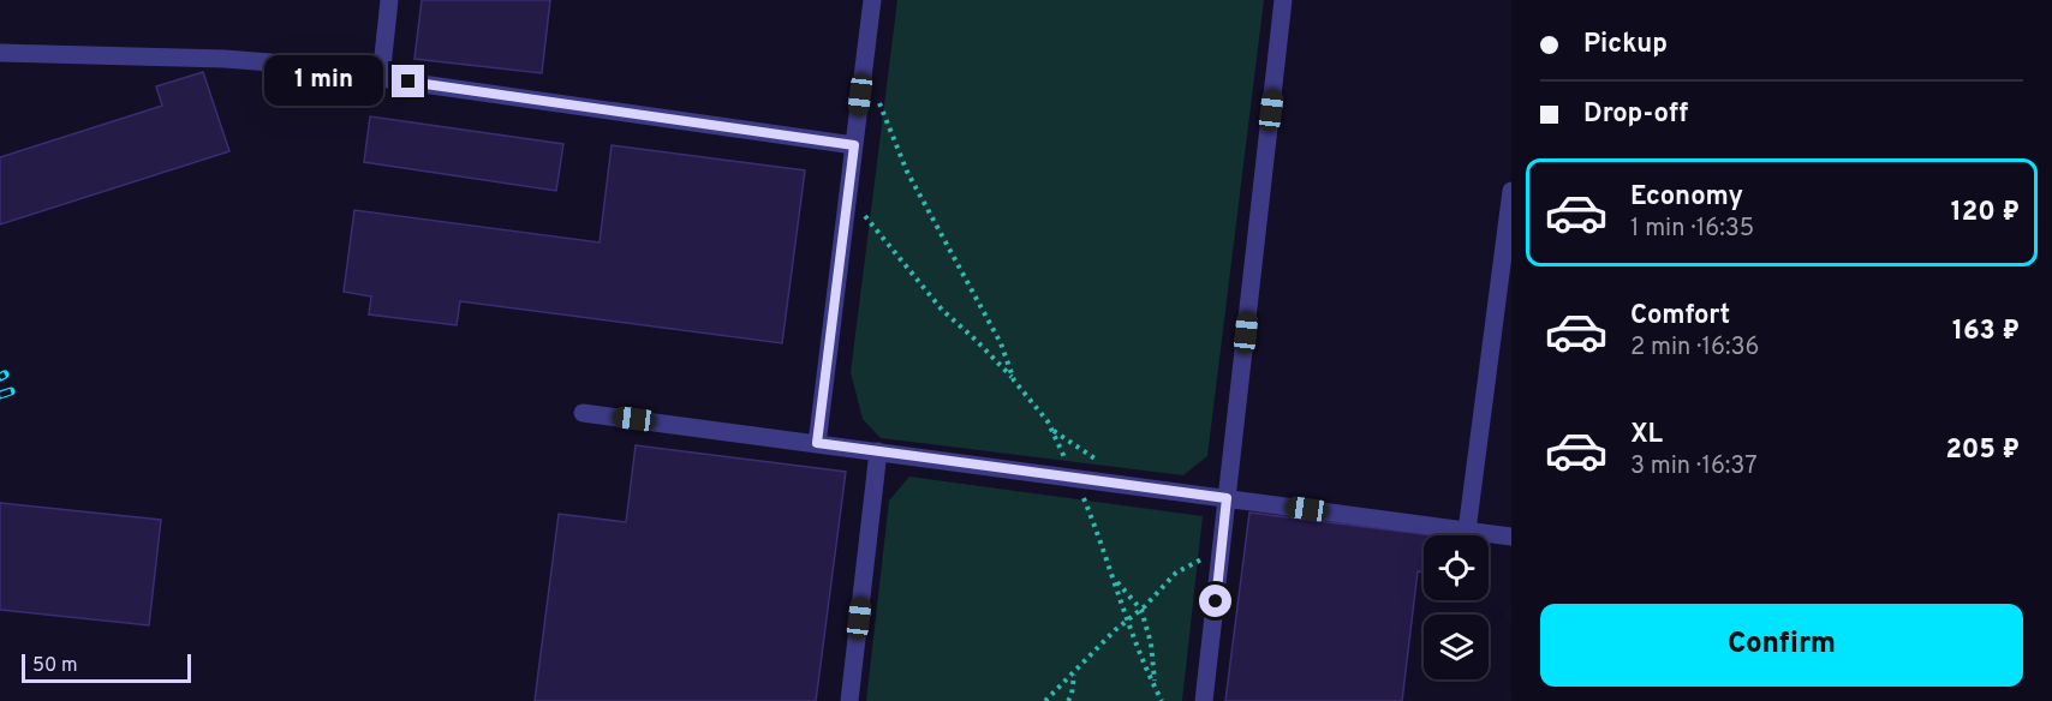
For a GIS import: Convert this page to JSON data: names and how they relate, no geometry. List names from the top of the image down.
{
  "scale_bar": "50 m",
  "page": {
    "banner": ["Pickup", "Drop-off"],
    "bubble": "1 min",
    "list": [
      {
        "name": "Economy",
        "note": "1 min · 16:35",
        "value": "120 ₽"
      },
      {
        "name": "Comfort",
        "note": "2 min · 16:36",
        "value": "163 ₽"
      },
      {
        "name": "XL",
        "note": "3 min · 16:37",
        "value": "205 ₽"
      }
    ],
    "buttons": "Confirm",
    "scale": "50 m"
  }
}
